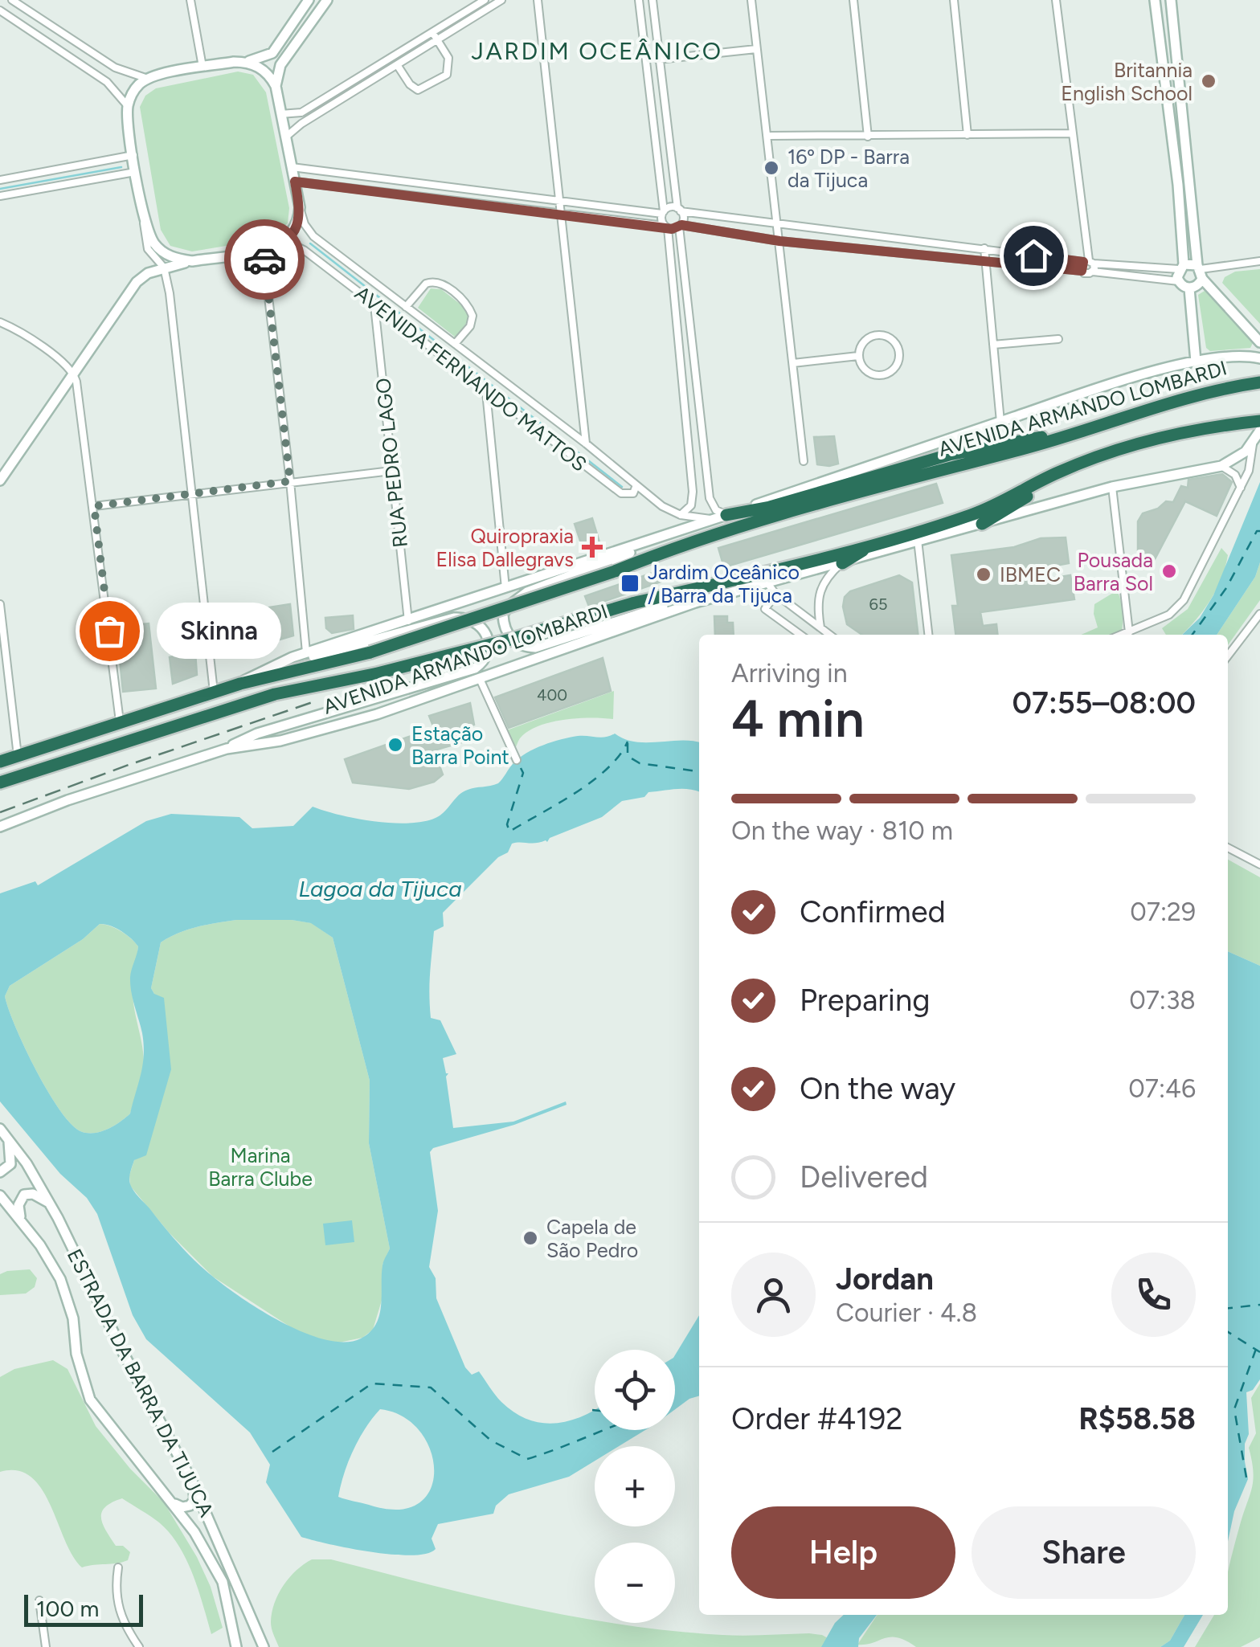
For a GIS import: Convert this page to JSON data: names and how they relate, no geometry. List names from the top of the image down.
{
  "streets": {
    "highway": ["AVENIDA ARMANDO LOMBARDI"],
    "main road": ["ESTRADA DA BARRA DA TIJUCA"],
    "street": ["AVENIDA FERNANDO MATTOS", "RUA PEDRO LAGO"]
  },
  "crossings": [
    ["AVENIDA FERNANDO MATTOS", "AVENIDA ARMANDO LOMBARDI"],
    ["AVENIDA FERNANDO MATTOS", "RUA PEDRO LAGO"],
    ["AVENIDA ARMANDO LOMBARDI", "RUA PEDRO LAGO"]
  ],
  "districts": ["JARDIM OCEÂNICO"],
  "water": ["Lagoa da Tijuca"],
  "parks": ["Marina Barra Clube"],
  "places": {
    "other": [
      "Britannia English School",
      "16º DP - Barra da Tijuca",
      "Pousada Barra Sol",
      "IBMEC",
      "Skinna",
      "Estação Barra Point",
      "Capela de São Pedro"
    ],
    "health": ["Quiropraxia Elisa Dallegravs"],
    "transit": ["Jardim Oceânico / Barra da Tijuca"]
  },
  "house_numbers": ["65", "400"],
  "scale_bar": "100 m",
  "page": {
    "bubble": "Skinna",
    "heading": ["4 min", "Arriving in", "07:55–08:00"],
    "panel": [
      "Jordan",
      "Courier · 4.8",
      "Order #4192",
      "R$58.58"
    ],
    "bar": "On the way · 810 m",
    "list": [
      ["Confirmed", "07:29"],
      ["Preparing", "07:38"],
      ["On the way", "07:46"],
      "Delivered"
    ],
    "map_buttons": ["+", "−"],
    "buttons": ["Help", "Share"],
    "scale": "100 m"
  }
}
